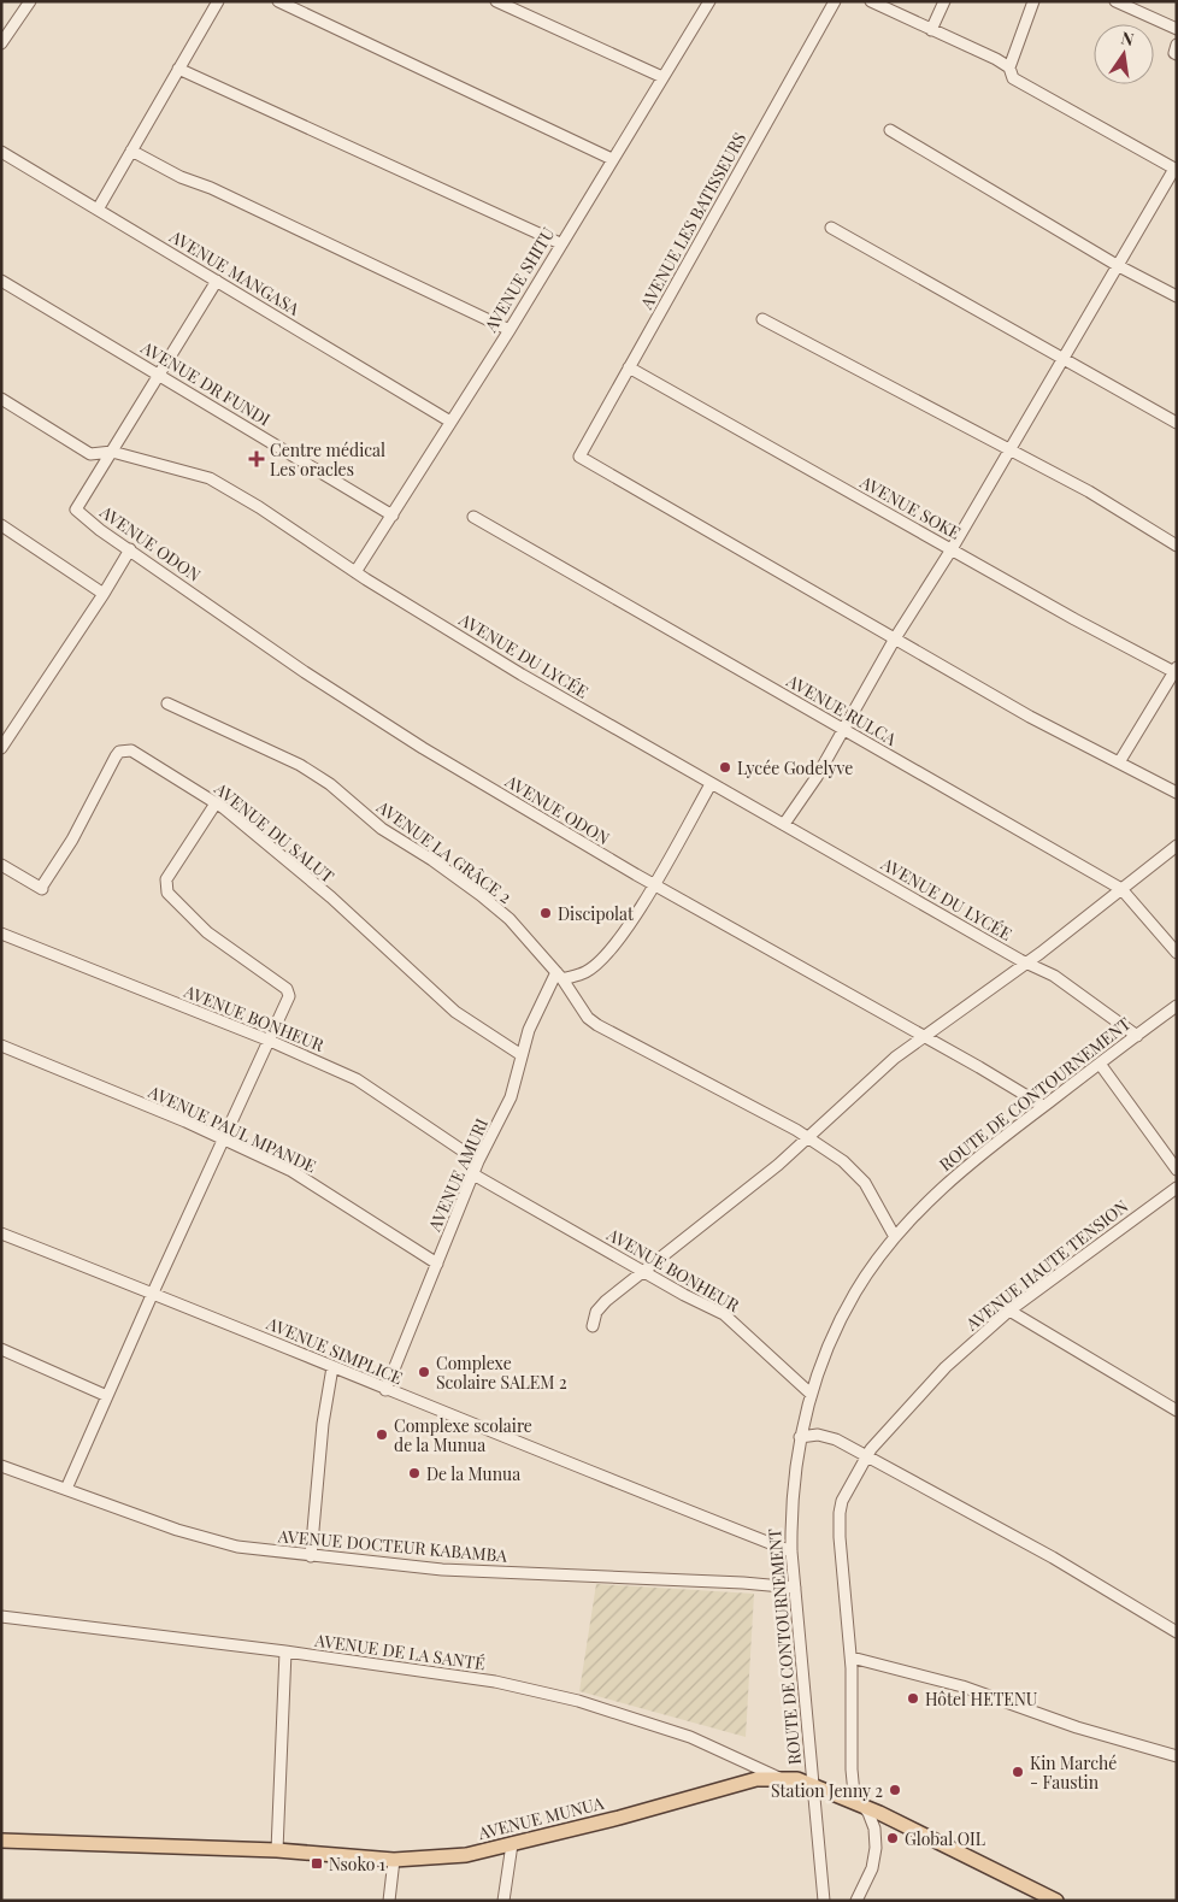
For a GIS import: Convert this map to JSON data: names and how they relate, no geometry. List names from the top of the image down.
{
  "streets": {
    "main road": ["AVENUE MUNUA"],
    "street": [
      "AVENUE LES BATISSEURS",
      "AVENUE MANGASA",
      "AVENUE SHITU",
      "AVENUE DR FUNDI",
      "AVENUE SOKE",
      "AVENUE ODON",
      "AVENUE DU LYCÉE",
      "AVENUE RULCA",
      "AVENUE DU SALUT",
      "AVENUE LA GRÂCE 2",
      "AVENUE BONHEUR",
      "ROUTE DE CONTOURNEMENT",
      "AVENUE PAUL MPANDE",
      "AVENUE AMURI",
      "AVENUE HAUTE TENSION",
      "AVENUE SIMPLICE",
      "AVENUE DOCTEUR KABAMBA",
      "AVENUE DE LA SANTÉ"
    ]
  },
  "crossings": [
    ["AVENUE LES BATISSEURS", "AVENUE SOKE"],
    ["AVENUE MANGASA", "AVENUE SHITU"],
    ["AVENUE SHITU", "AVENUE DR FUNDI"],
    ["AVENUE SHITU", "AVENUE DU LYCÉE"],
    ["AVENUE ODON", "AVENUE DU LYCÉE"],
    ["AVENUE ODON", "ROUTE DE CONTOURNEMENT"],
    ["AVENUE DU LYCÉE", "ROUTE DE CONTOURNEMENT"],
    ["AVENUE DU SALUT", "AVENUE AMURI"],
    ["AVENUE LA GRÂCE 2", "ROUTE DE CONTOURNEMENT"],
    ["AVENUE LA GRÂCE 2", "AVENUE AMURI"],
    ["AVENUE BONHEUR", "ROUTE DE CONTOURNEMENT"],
    ["AVENUE BONHEUR", "AVENUE AMURI"],
    ["ROUTE DE CONTOURNEMENT", "AVENUE SIMPLICE"],
    ["ROUTE DE CONTOURNEMENT", "AVENUE DOCTEUR KABAMBA"],
    ["ROUTE DE CONTOURNEMENT", "AVENUE MUNUA"],
    ["AVENUE PAUL MPANDE", "AVENUE AMURI"],
    ["AVENUE AMURI", "AVENUE SIMPLICE"],
    ["AVENUE HAUTE TENSION", "AVENUE MUNUA"],
    ["AVENUE DE LA SANTÉ", "AVENUE MUNUA"]
  ],
  "places": {
    "health": ["Centre médical Les oracles"],
    "other": [
      "Lycée Godelyve",
      "Discipolat",
      "Complexe Scolaire SALEM 2",
      "Complexe scolaire de la Munua",
      "De la Munua",
      "Hôtel HETENU",
      "Kin Marché - Faustin",
      "Station Jenny 2",
      "Global OIL"
    ],
    "transit": ["Nsoko 1"]
  },
  "north": "top"
}
